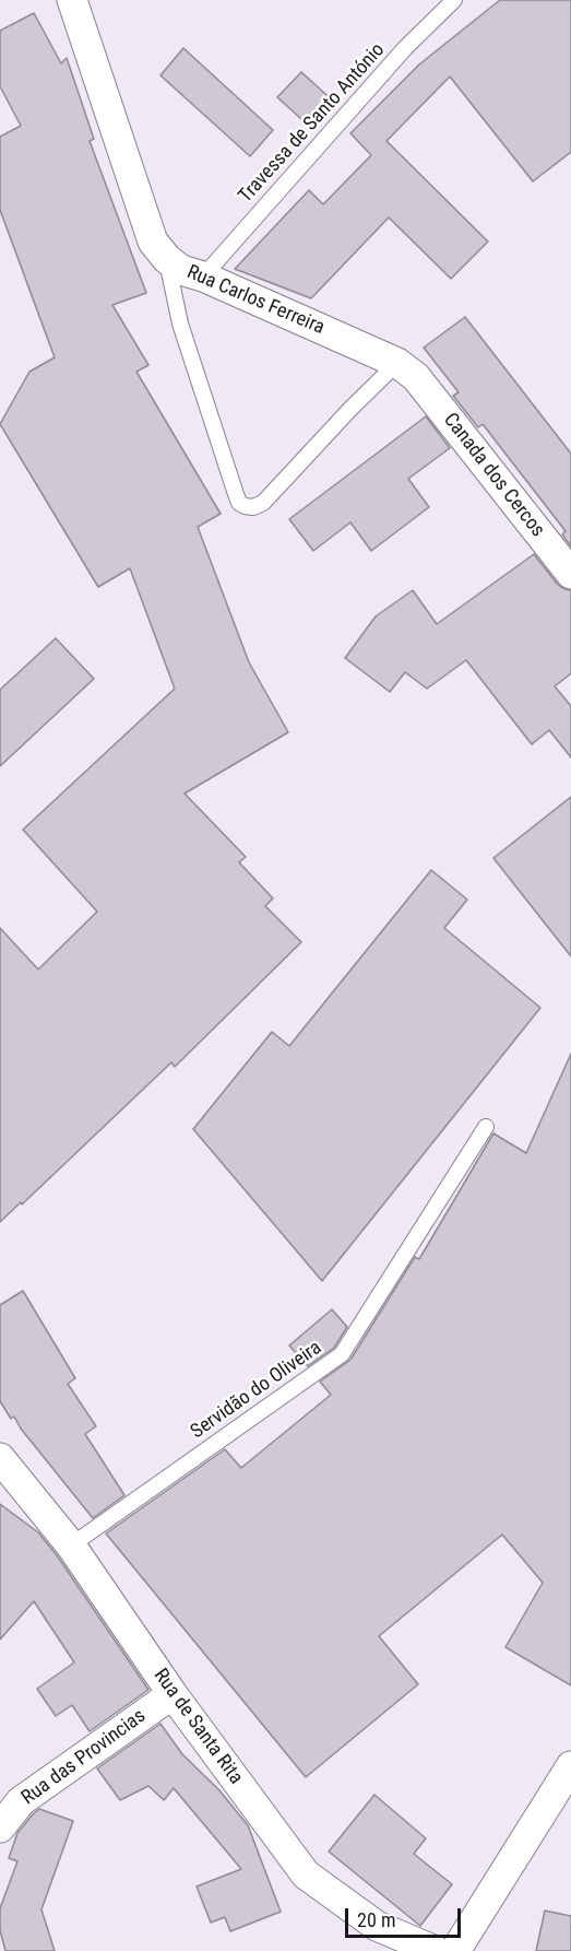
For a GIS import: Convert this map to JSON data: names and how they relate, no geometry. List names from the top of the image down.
{
  "streets": {
    "street": [
      "Rua Carlos Ferreira",
      "Canada dos Cercos",
      "Rua de Santa Rita",
      "Rua das Provincias"
    ],
    "lane": ["Travessa de Santo António", "Servidão do Oliveira"]
  },
  "crossings": [
    ["Travessa de Santo António", "Rua Carlos Ferreira"],
    ["Rua Carlos Ferreira", "Canada dos Cercos"],
    ["Servidão do Oliveira", "Rua de Santa Rita"],
    ["Rua de Santa Rita", "Rua das Provincias"]
  ],
  "scale_bar": "20 m"
}
